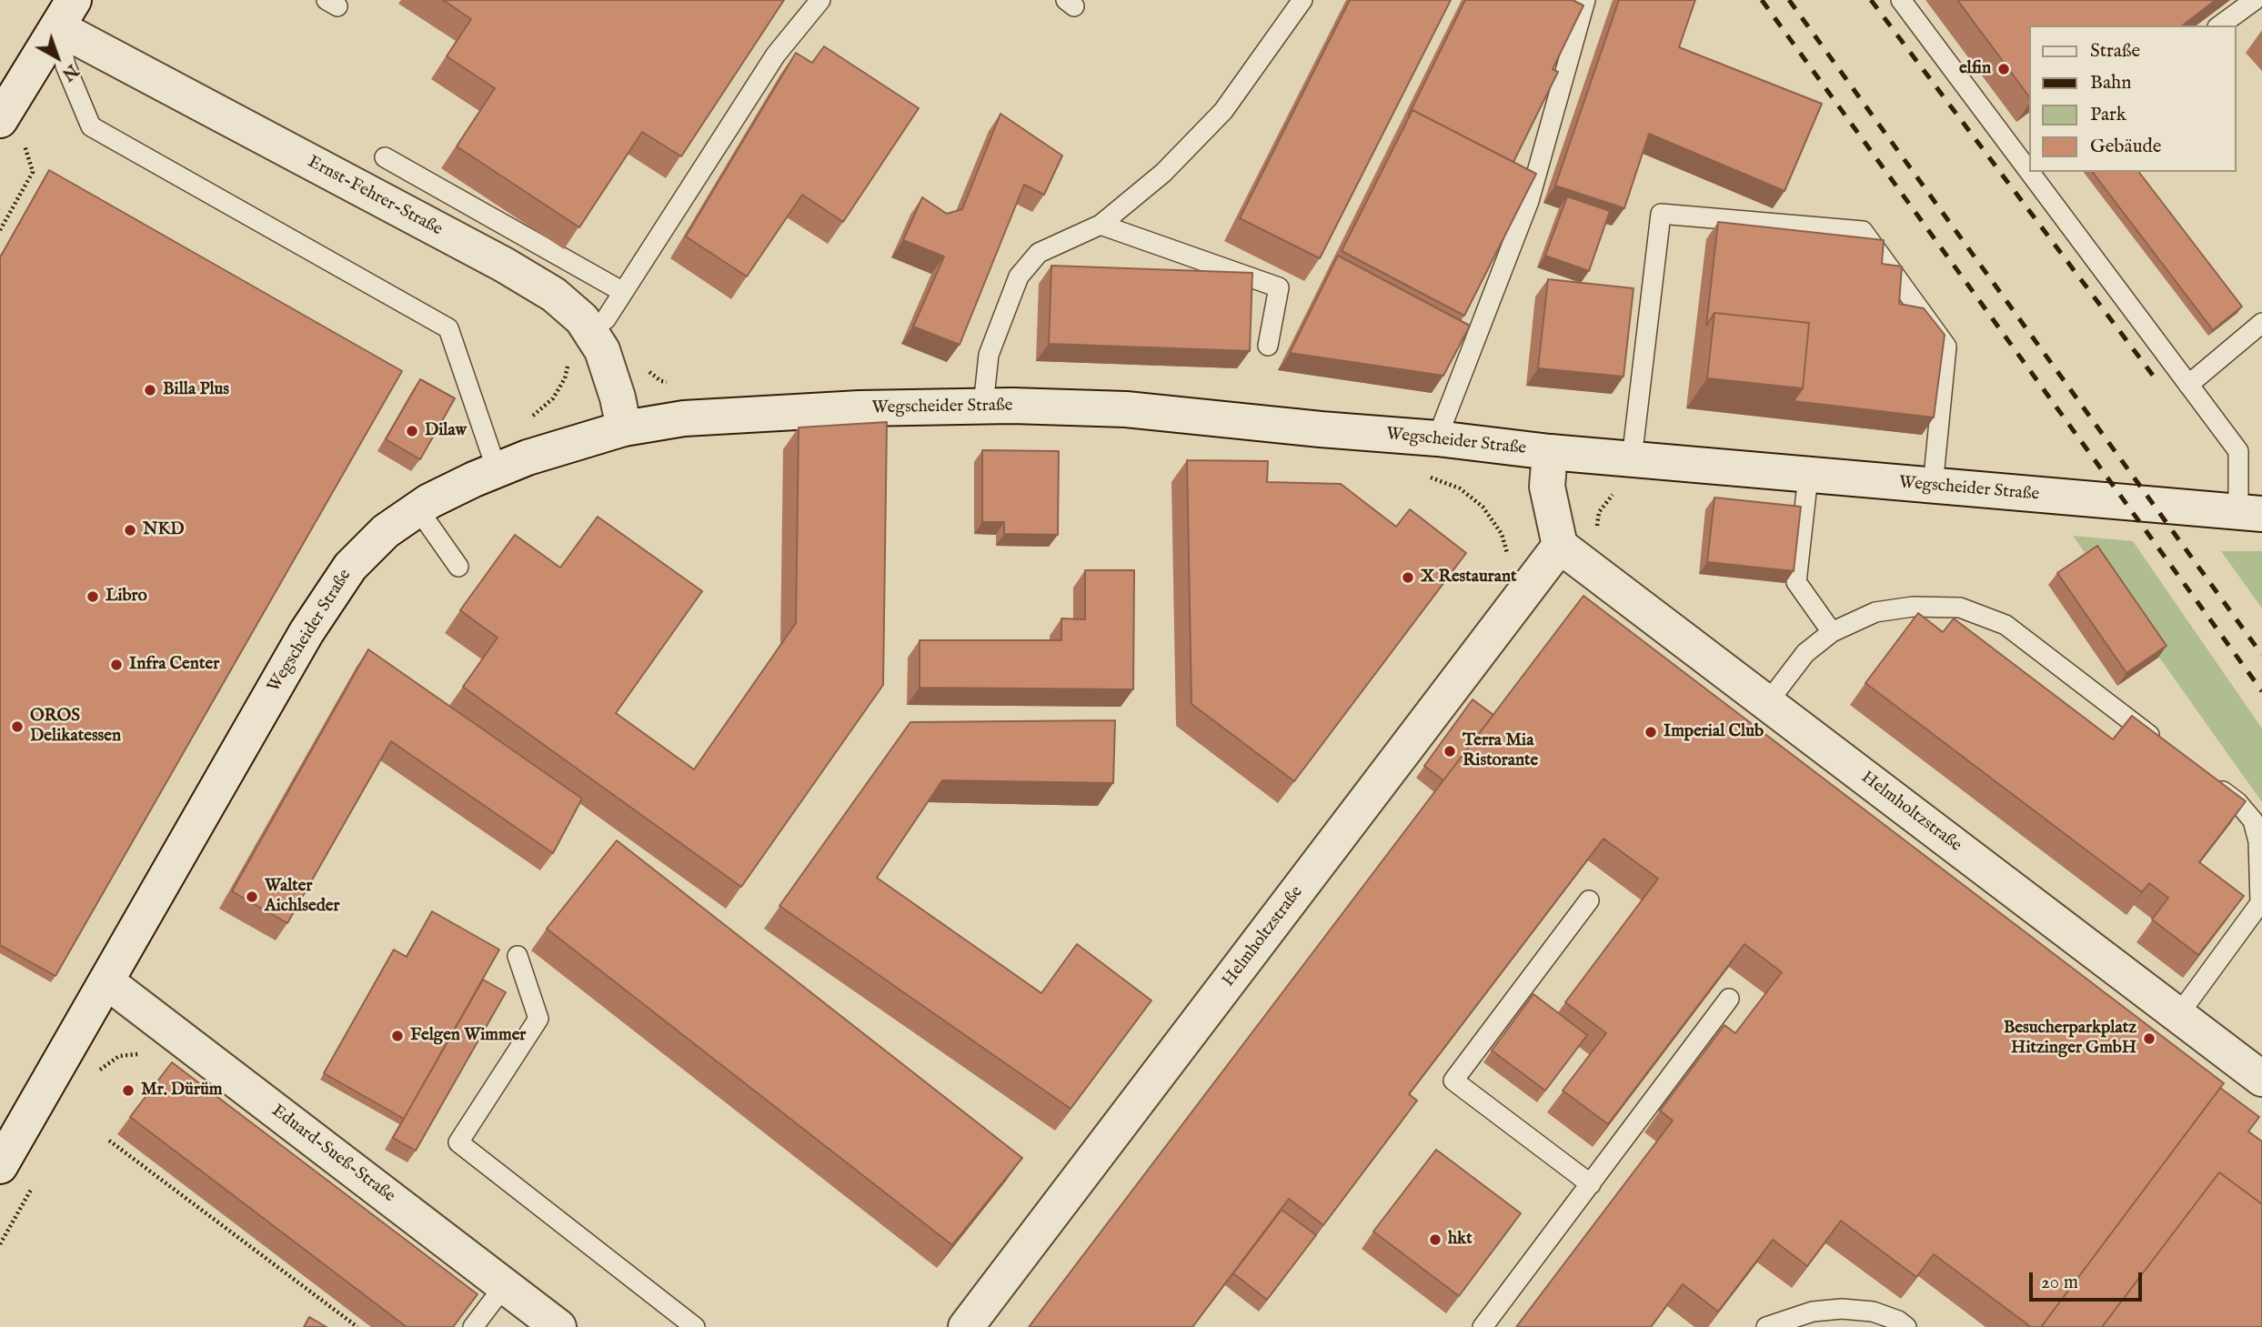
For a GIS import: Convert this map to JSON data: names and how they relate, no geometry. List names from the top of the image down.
{
  "streets": {
    "street": [
      "Ernst-Fehrer-Straße",
      "Wegscheider Straße",
      "Helmholtzstraße",
      "Eduard-Sueß-Straße"
    ]
  },
  "crossings": [
    ["Ernst-Fehrer-Straße", "Wegscheider Straße"],
    ["Wegscheider Straße", "Eduard-Sueß-Straße"]
  ],
  "places": [
    "elfin",
    "Billa Plus",
    "Dilaw",
    "NKD",
    "X Restaurant",
    "Libro",
    "Infra Center",
    "OROS Delikatessen",
    "Imperial Club",
    "Terra Mia Ristorante",
    "Walter Aichlseder",
    "Felgen Wimmer",
    "Besucherparkplatz Hitzinger GmbH",
    "Mr. Dürüm",
    "hkt"
  ],
  "legend": [
    "Straße",
    "Bahn",
    "Park",
    "Gebäude"
  ],
  "scale_bar": "20 m",
  "north": "bottom right"
}
